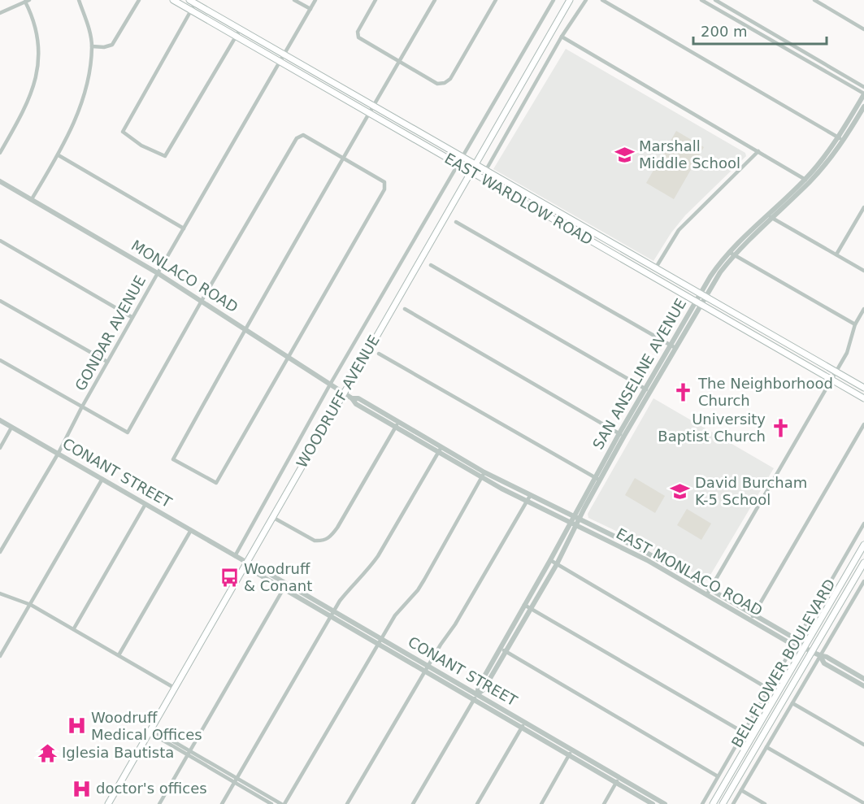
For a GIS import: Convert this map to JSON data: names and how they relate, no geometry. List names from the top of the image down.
{
  "streets": {
    "main road": ["EAST WARDLOW ROAD", "WOODRUFF AVENUE", "BELLFLOWER BOULEVARD"],
    "street": [
      "MONLACO ROAD",
      "GONDAR AVENUE",
      "SAN ANSELINE AVENUE",
      "CONANT STREET",
      "EAST MONLACO ROAD"
    ]
  },
  "crossings": [
    ["EAST WARDLOW ROAD", "GONDAR AVENUE"],
    ["EAST WARDLOW ROAD", "SAN ANSELINE AVENUE"],
    ["EAST WARDLOW ROAD", "WOODRUFF AVENUE"],
    ["MONLACO ROAD", "GONDAR AVENUE"],
    ["MONLACO ROAD", "SAN ANSELINE AVENUE"],
    ["MONLACO ROAD", "WOODRUFF AVENUE"],
    ["MONLACO ROAD", "EAST MONLACO ROAD"],
    ["GONDAR AVENUE", "CONANT STREET"],
    ["SAN ANSELINE AVENUE", "CONANT STREET"],
    ["SAN ANSELINE AVENUE", "EAST MONLACO ROAD"],
    ["WOODRUFF AVENUE", "CONANT STREET"],
    ["EAST MONLACO ROAD", "BELLFLOWER BOULEVARD"]
  ],
  "places": {
    "school or university": ["Marshall Middle School", "David Burcham K-5 School"],
    "church": ["The Neighborhood Church", "University Baptist Church"],
    "bus stop": ["Woodruff & Conant"],
    "hospital": ["Woodruff Medical Offices", "doctor's offices"],
    "temple": ["Iglesia Bautista"]
  },
  "scale_bar": "200 m"
}
